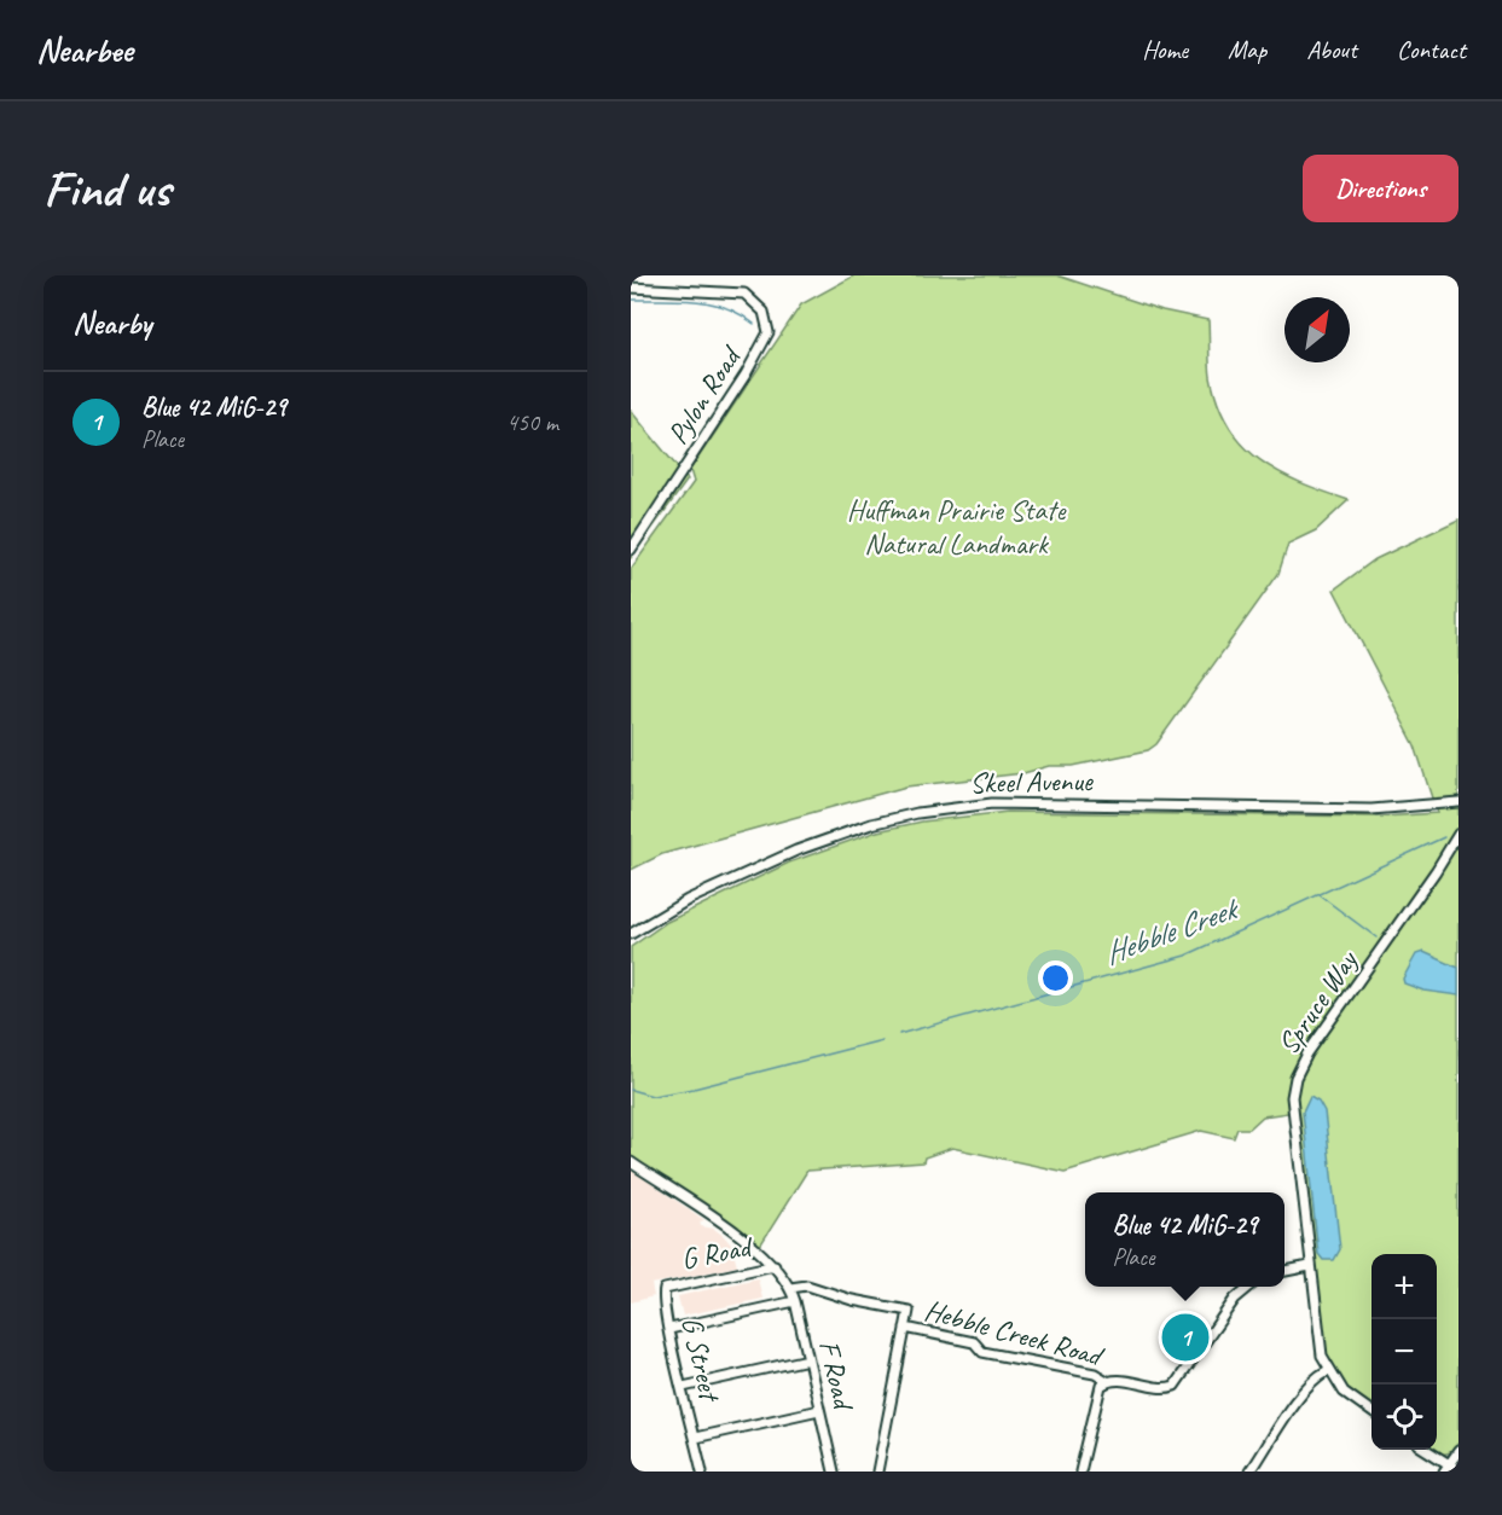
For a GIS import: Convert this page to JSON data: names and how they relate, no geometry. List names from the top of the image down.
{
  "streets": {
    "street": [
      "Pylon Road",
      "Skeel Avenue",
      "Spruce Way",
      "G Road",
      "Hebble Creek Road",
      "G Street",
      "F Road"
    ]
  },
  "crossings": [
    ["G Road", "G Street"],
    ["Hebble Creek Road", "F Road"]
  ],
  "water": ["Hebble Creek"],
  "parks": ["Huffman Prairie State Natural Landmark"],
  "north": "top right",
  "page": {
    "header": "Nearbee",
    "nav": [
      "Home",
      "Map",
      "About",
      "Contact"
    ],
    "buttons": "Directions",
    "title": "Find us",
    "heading": "Nearby",
    "list": [
      {
        "mark": "1",
        "name": "Blue 42 MiG-29",
        "note": "Place",
        "value": "450 m"
      }
    ],
    "popup": ["Blue 42 MiG-29", "Place"],
    "map_buttons": ["+", "−"],
    "pins": "1"
  }
}
